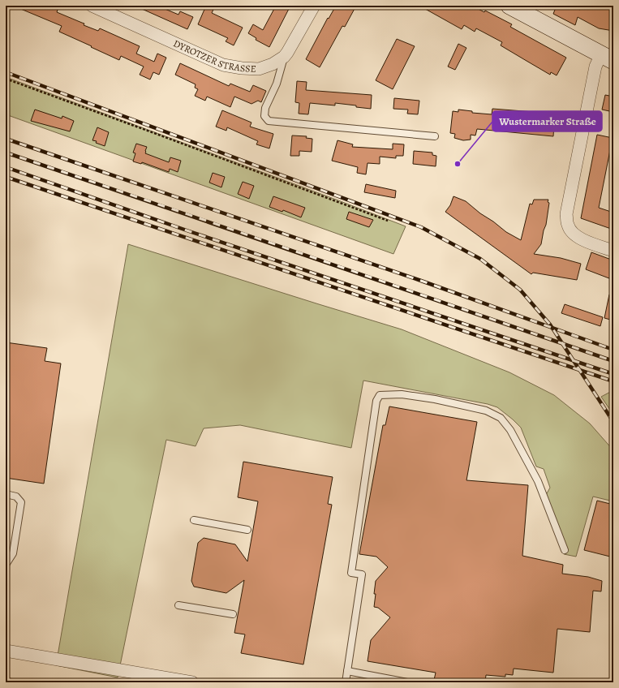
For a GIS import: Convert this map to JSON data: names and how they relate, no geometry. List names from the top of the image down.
{
  "streets": {
    "street": ["DYROTZER STRASSE"]
  },
  "places": ["Wustermarker Straße"]
}
